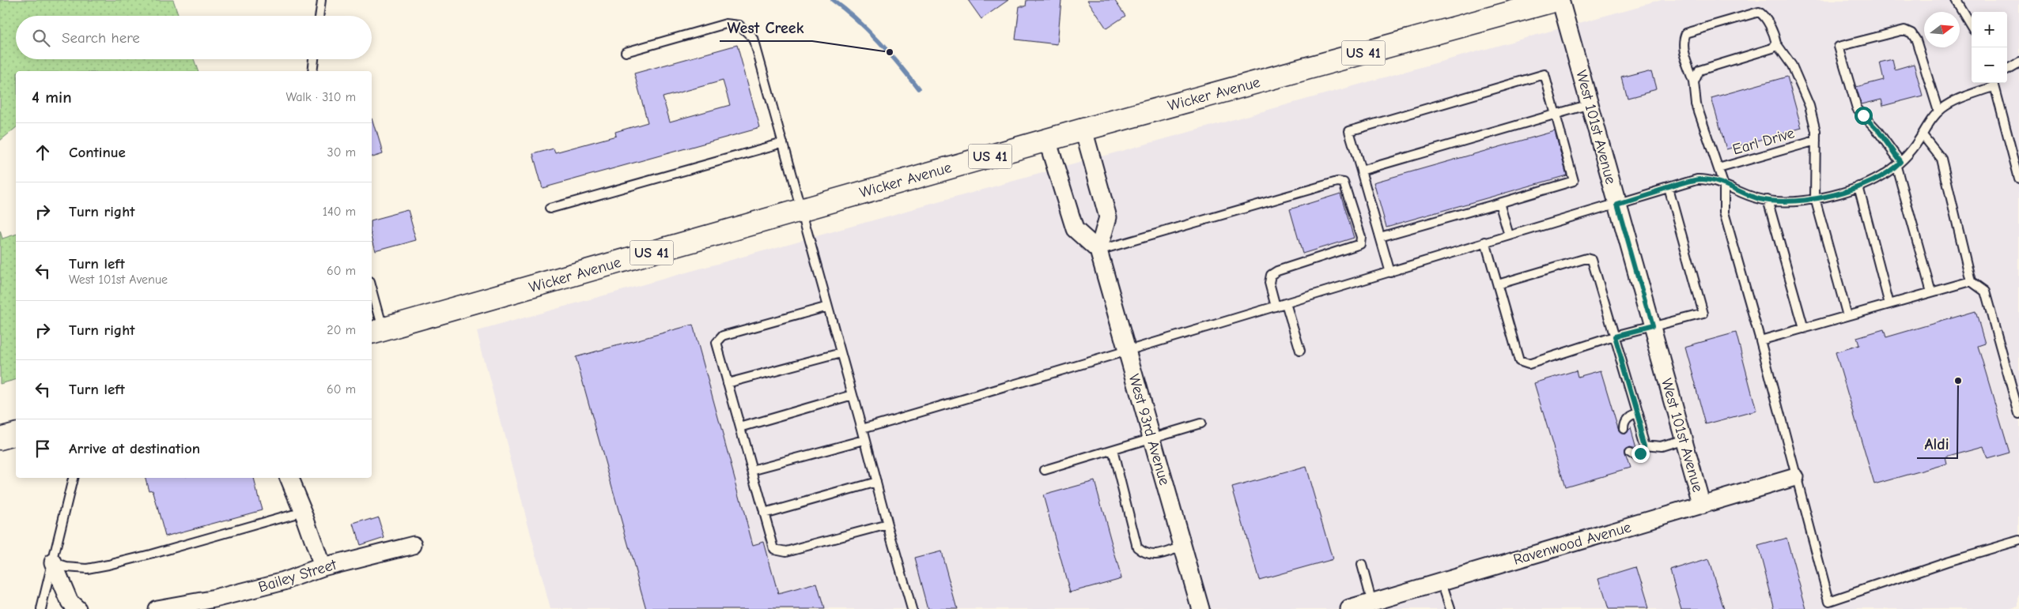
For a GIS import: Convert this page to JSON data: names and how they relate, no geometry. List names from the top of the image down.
{
  "streets": {
    "highway": ["US 41", "Wicker Avenue"],
    "street": [
      "West 101st Avenue",
      "West 93rd Avenue",
      "Ravenwood Avenue",
      "Bailey Street"
    ],
    "lane": ["Earl Drive"]
  },
  "crossings": [
    ["West 101st Avenue", "Ravenwood Avenue"]
  ],
  "places": ["West Creek", "Aldi"],
  "north": "right",
  "page": {
    "map_buttons": ["+", "−"],
    "search": "Search here",
    "heading": ["4 min", "Walk · 310 m"],
    "list": [
      ["Continue", "30 m"],
      ["Turn right", "140 m"],
      ["Turn left", "West 101st Avenue", "60 m"],
      ["Turn right", "20 m"],
      ["Turn left", "60 m"],
      "Arrive at destination"
    ]
  }
}
